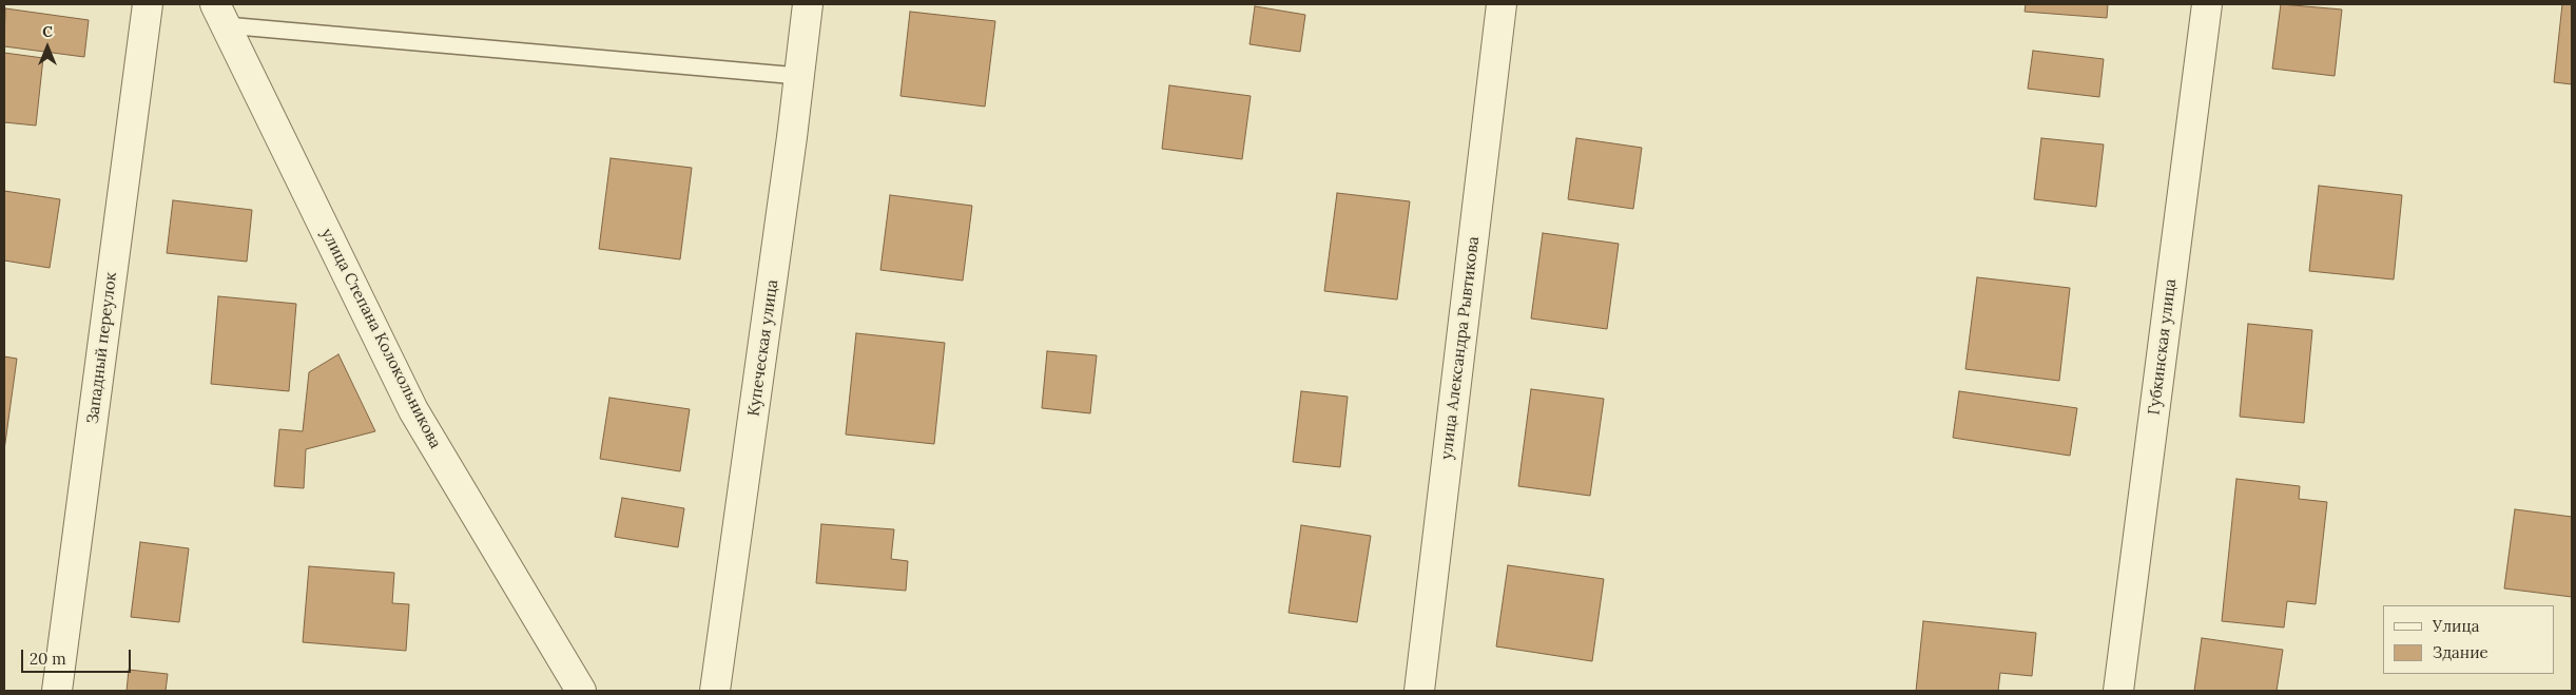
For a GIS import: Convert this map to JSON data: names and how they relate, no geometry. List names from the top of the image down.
{
  "streets": {
    "street": [
      "улица Степана Колокольникова",
      "Губкинская улица",
      "Западный переулок",
      "Купеческая улица",
      "улица Александра Рывтикова"
    ]
  },
  "legend": ["Улица", "Здание"],
  "scale_bar": "20 m",
  "north": "top"
}
